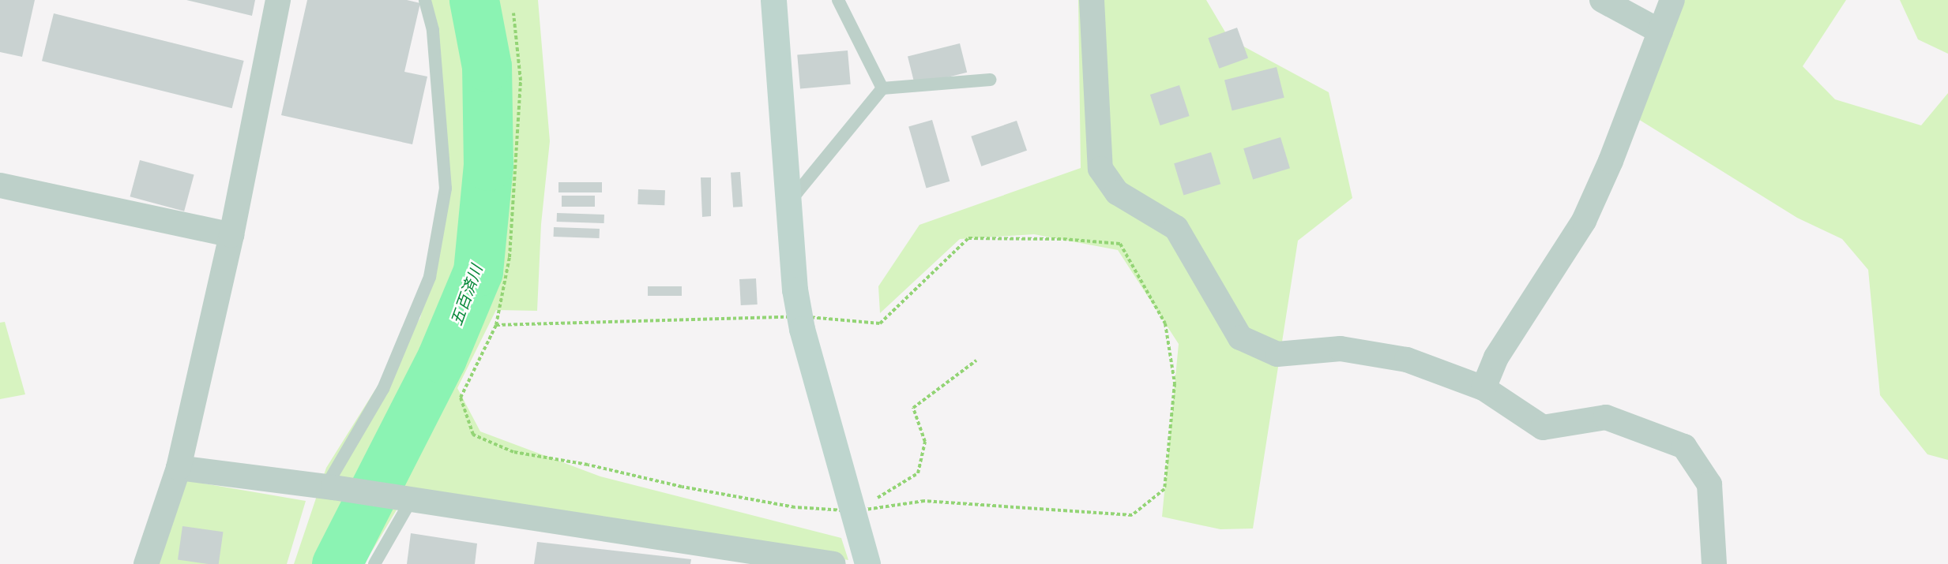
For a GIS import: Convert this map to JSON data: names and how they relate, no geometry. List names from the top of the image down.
{
  "water": ["五百済川"]
}
